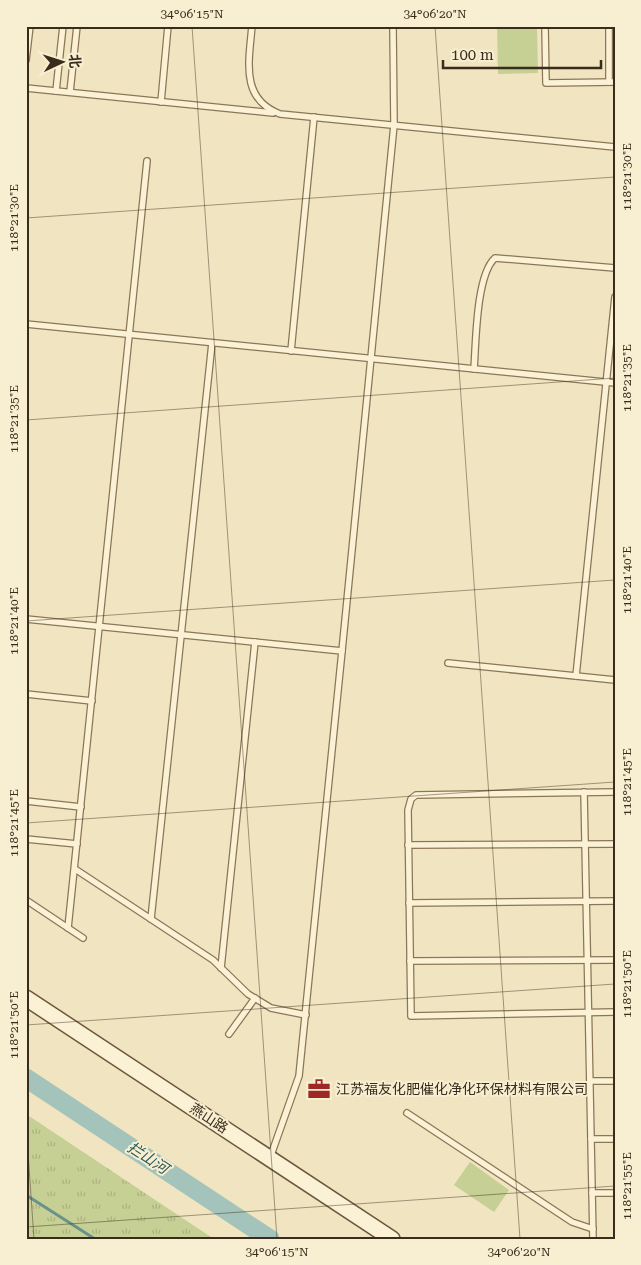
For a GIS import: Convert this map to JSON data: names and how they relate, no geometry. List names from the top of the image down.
{
  "streets": {
    "street": ["燕山路"]
  },
  "water": ["拦山河"],
  "places": {
    "office": ["江苏福友化肥催化净化环保材料有限公司"]
  },
  "scale_bar": "100 m",
  "north": "right",
  "coordinates": [
    "34°06'15\"N",
    "34°06'20\"N",
    "118°21'30\"E",
    "118°21'35\"E",
    "118°21'40\"E",
    "118°21'45\"E",
    "118°21'50\"E",
    "118°21'55\"E"
  ]
}
